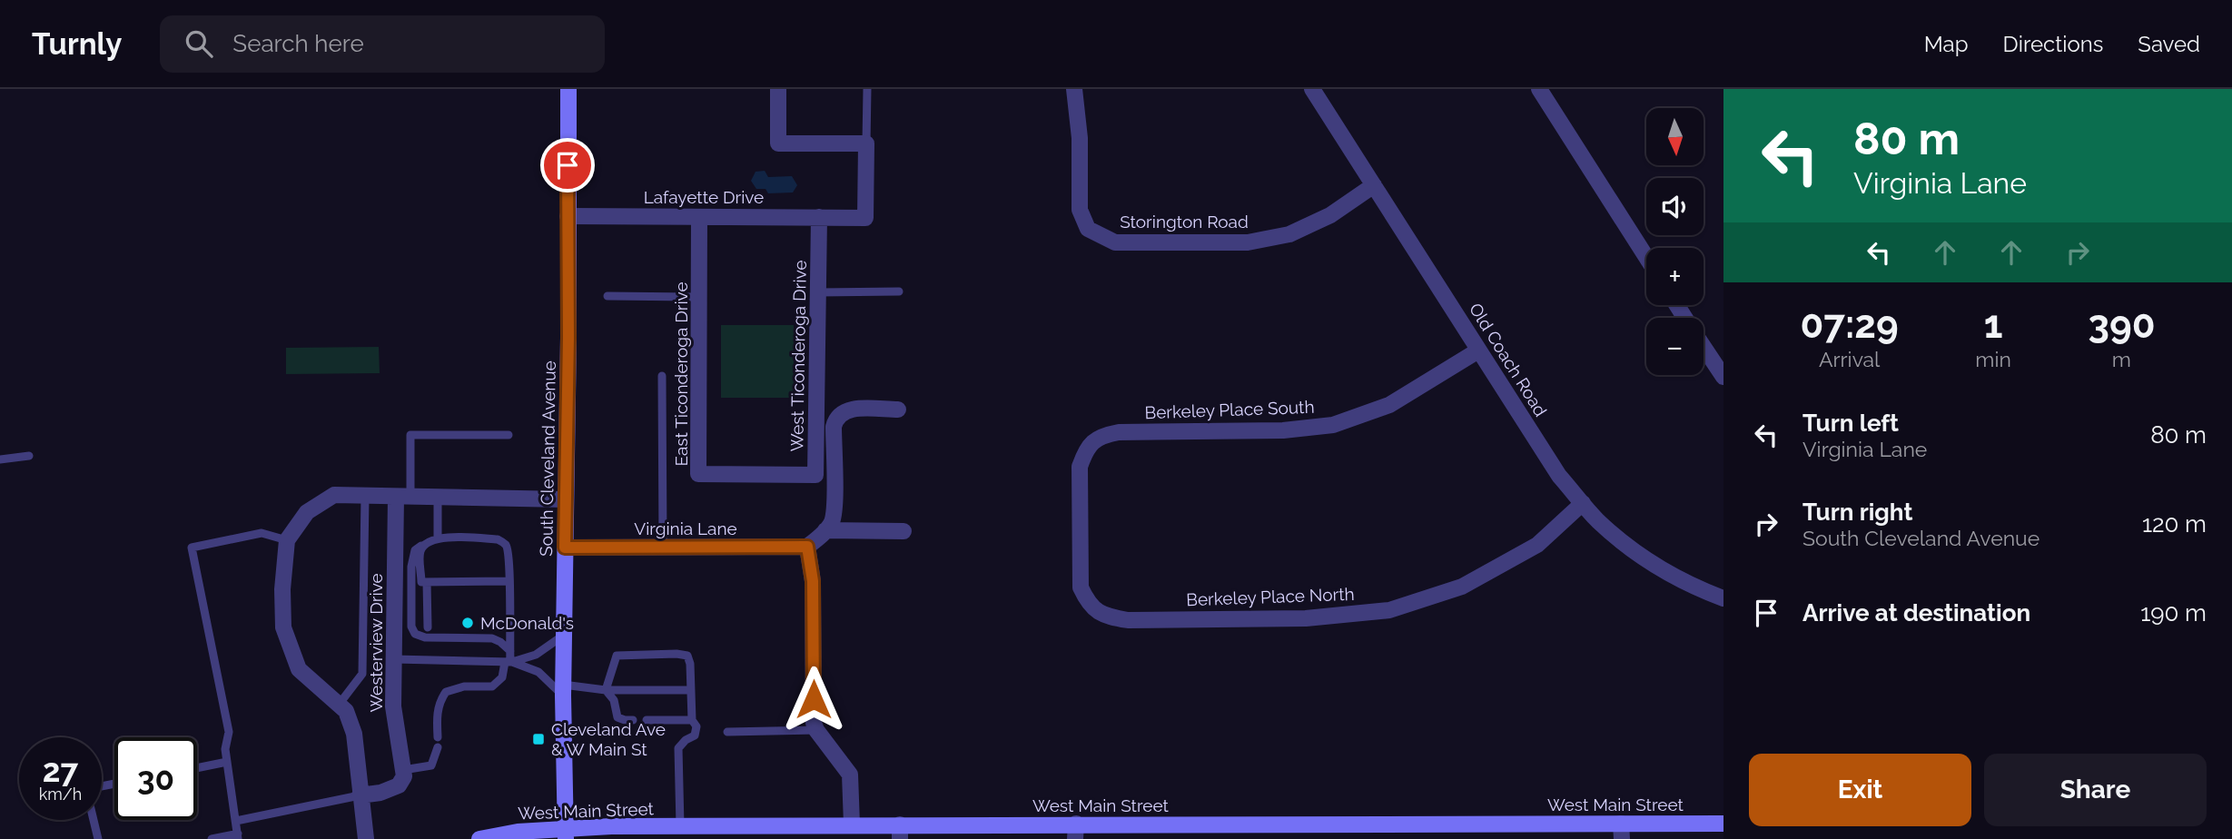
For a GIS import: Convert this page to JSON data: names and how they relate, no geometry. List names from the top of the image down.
{
  "streets": {
    "main road": ["South Cleveland Avenue", "West Main Street"],
    "street": [
      "Lafayette Drive",
      "Storington Road",
      "West Ticonderoga Drive",
      "Old Coach Road",
      "East Ticonderoga Drive",
      "Berkeley Place South",
      "Virginia Lane",
      "Berkeley Place North",
      "Westerview Drive"
    ]
  },
  "crossings": [
    ["Lafayette Drive", "West Ticonderoga Drive"],
    ["Lafayette Drive", "East Ticonderoga Drive"],
    ["Lafayette Drive", "South Cleveland Avenue"],
    ["Storington Road", "Old Coach Road"],
    ["West Ticonderoga Drive", "East Ticonderoga Drive"],
    ["Old Coach Road", "Berkeley Place South"],
    ["Old Coach Road", "Berkeley Place North"],
    ["Berkeley Place South", "Berkeley Place North"],
    ["South Cleveland Avenue", "Virginia Lane"],
    ["South Cleveland Avenue", "West Main Street"]
  ],
  "places": {
    "other": ["McDonald's"],
    "transit": ["Cleveland Ave & W Main St"]
  },
  "north": "bottom",
  "page": {
    "header": "Turnly",
    "search": "Search here",
    "nav": ["Map", "Directions", "Saved"],
    "turn": ["80 m", "Virginia Lane"],
    "map_buttons": ["+", "−"],
    "eta": [
      "07:29",
      "Arrival",
      "1",
      "min",
      "390",
      "m"
    ],
    "list": [
      {
        "name": "Turn left",
        "note": "Virginia Lane",
        "value": "80 m"
      },
      {
        "name": "Turn right",
        "note": "South Cleveland Avenue",
        "value": "120 m"
      },
      {
        "name": "Arrive at destination",
        "value": "190 m"
      }
    ],
    "speed": "27 km/h",
    "limit": "30",
    "buttons": ["Exit", "Share"]
  }
}
